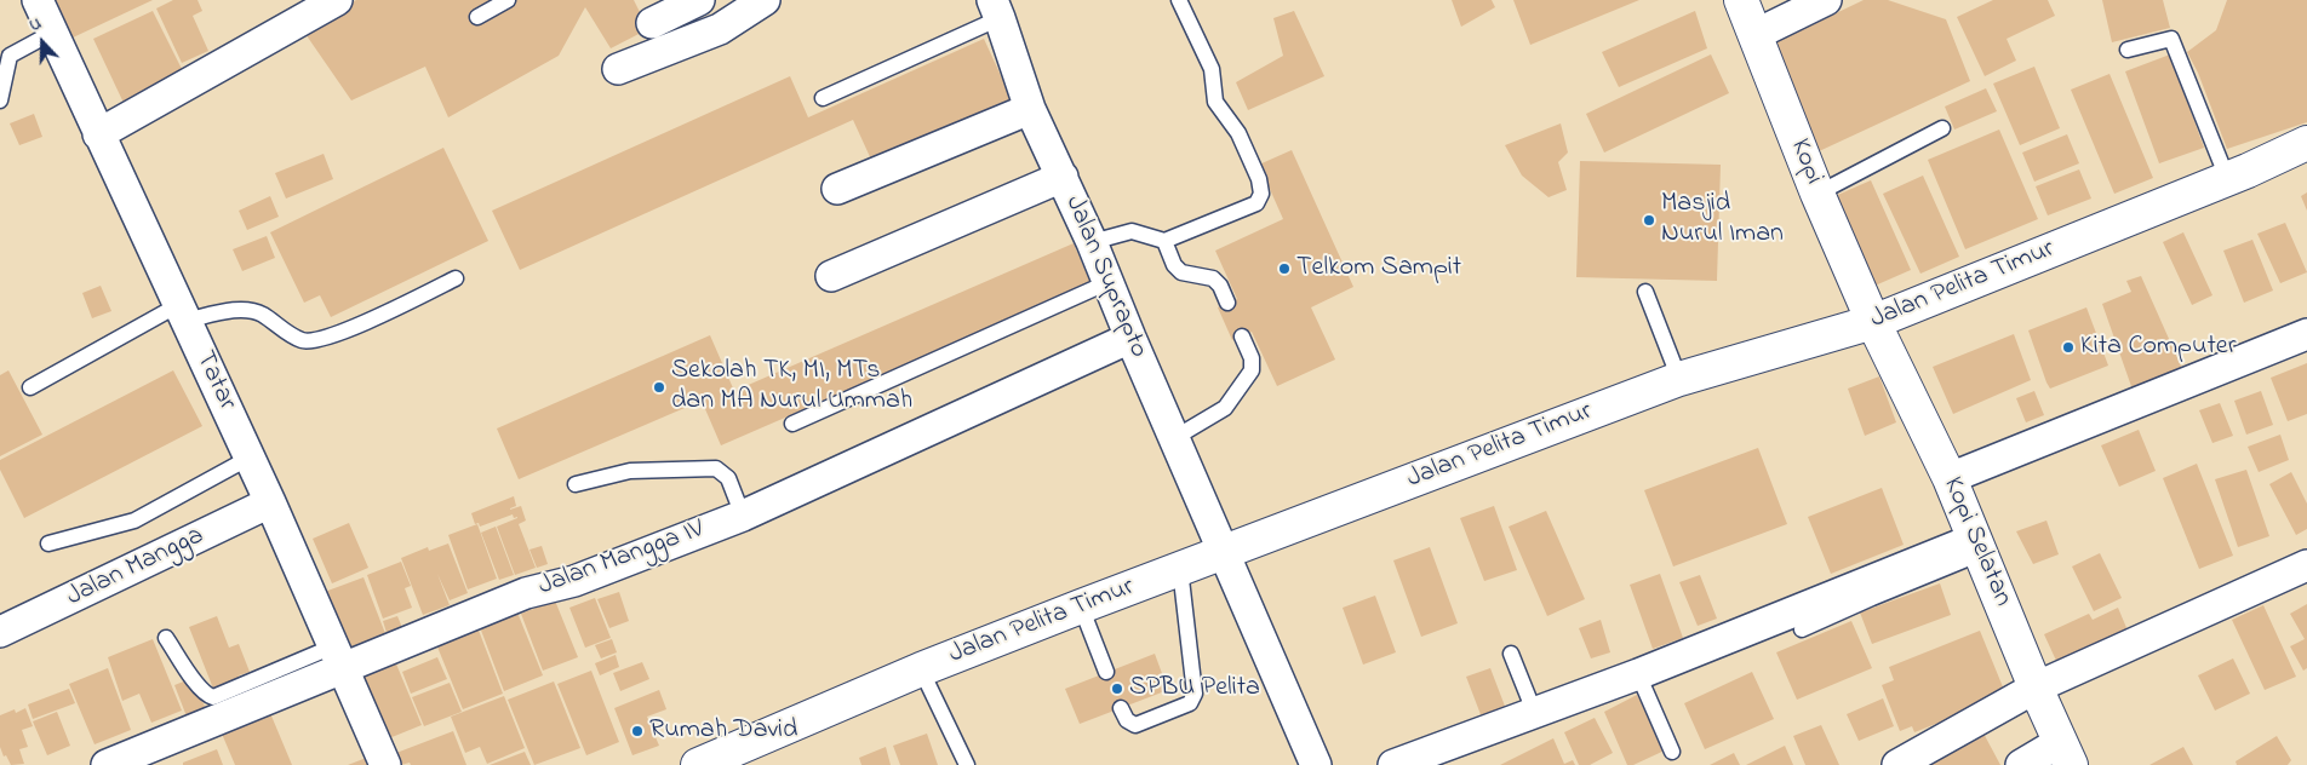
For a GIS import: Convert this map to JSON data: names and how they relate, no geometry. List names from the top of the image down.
{
  "streets": {
    "street": [
      "Kopi",
      "Jalan Suprapto",
      "Jalan Pelita Timur",
      "Tatar",
      "Kopi Selatan",
      "Jalan Mangga IV",
      "Jalan Mangga"
    ]
  },
  "crossings": [
    ["Kopi", "Jalan Pelita Timur"],
    ["Kopi", "Kopi Selatan"],
    ["Jalan Suprapto", "Jalan Pelita Timur"],
    ["Jalan Suprapto", "Jalan Mangga IV"],
    ["Jalan Pelita Timur", "Kopi Selatan"],
    ["Tatar", "Jalan Mangga IV"],
    ["Tatar", "Jalan Mangga"]
  ],
  "places": [
    "Masjid Nurul Iman",
    "Telkom Sampit",
    "Kita Computer",
    "Sekolah TK, MI, MTs dan MA Nurul Ummah",
    "SPBU Pelita",
    "Rumah David"
  ],
  "north": "top"
}
